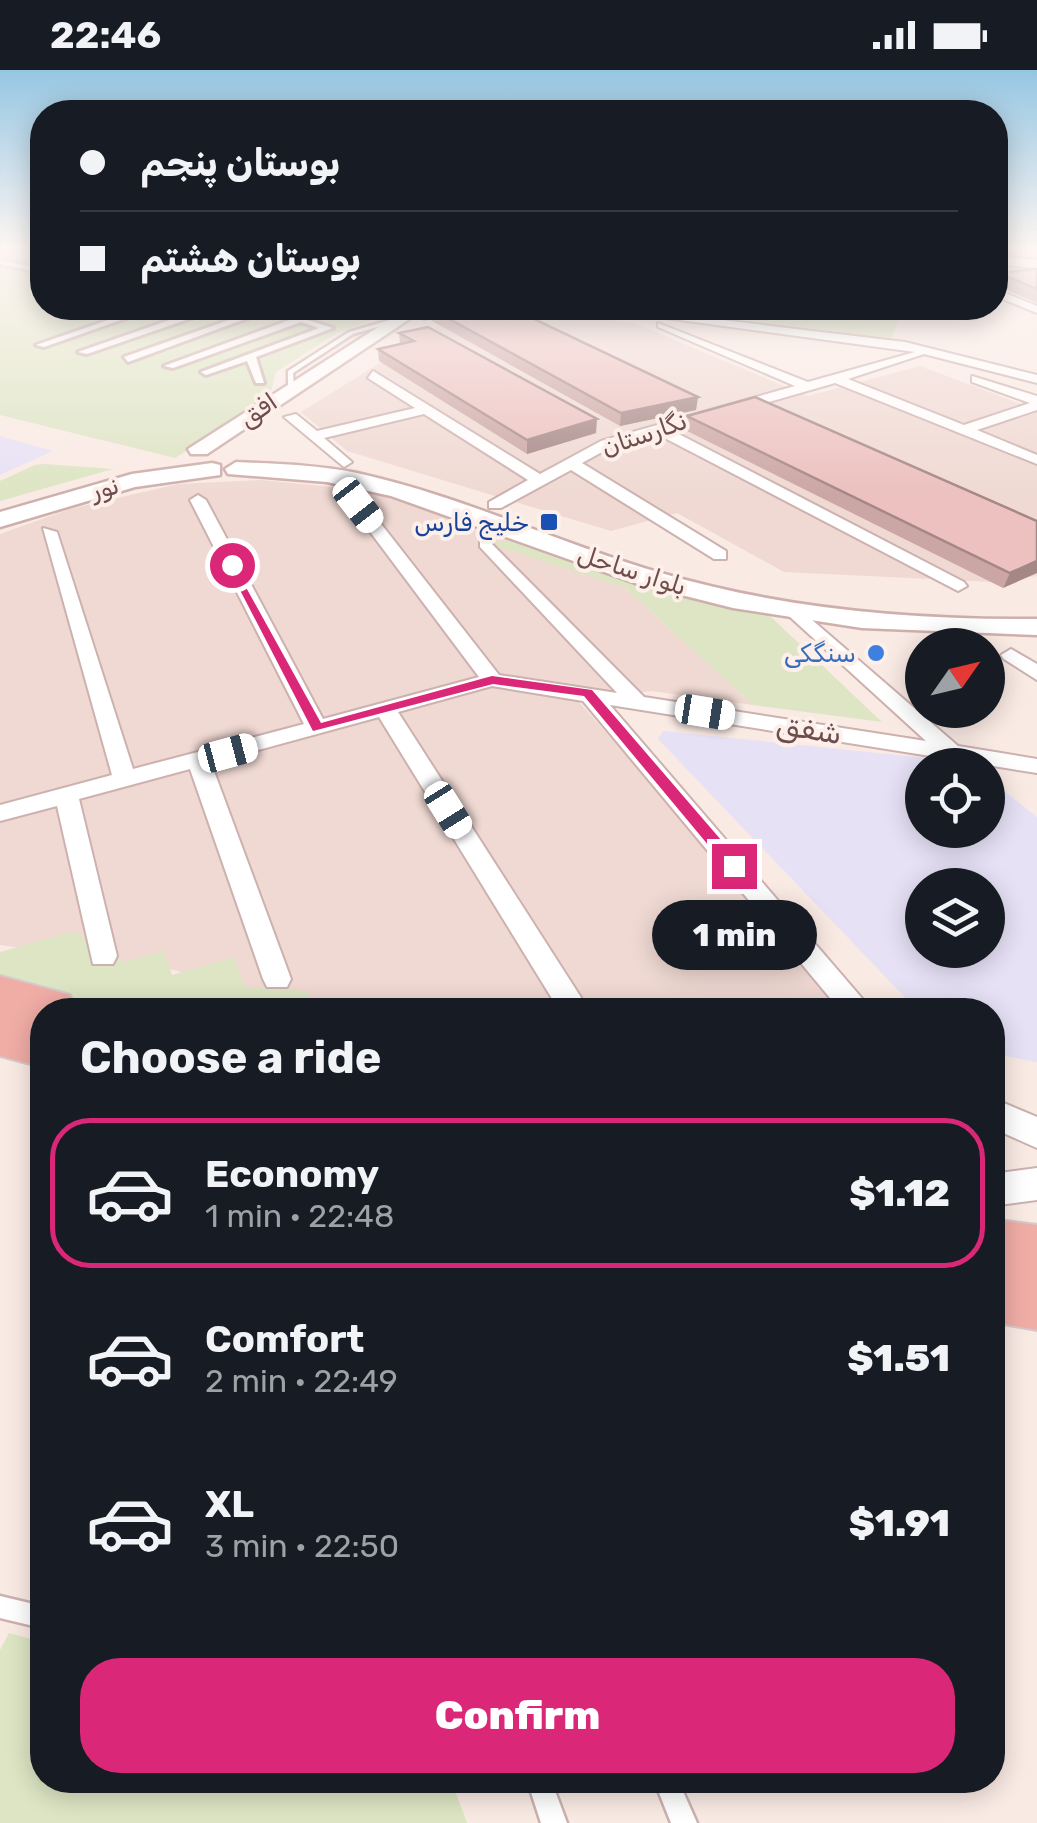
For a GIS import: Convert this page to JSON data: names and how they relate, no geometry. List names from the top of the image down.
{
  "streets": {
    "main road": ["افق", "نور", "بلوار ساحل"],
    "street": ["نگارستان", "شفق"]
  },
  "crossings": [
    ["افق", "نور"],
    ["افق", "بلوار ساحل"],
    ["نگارستان", "بلوار ساحل"],
    ["نور", "بلوار ساحل"]
  ],
  "places": {
    "transit": ["خلیج فارس"],
    "other": ["سنگکی"]
  },
  "north": "top right",
  "page": {
    "status": "22:46",
    "banner": ["بوستان پنجم", "بوستان هشتم"],
    "bubble": "1 min",
    "heading": "Choose a ride",
    "list": [
      {
        "name": "Economy",
        "note": "1 min · 22:48",
        "value": "$1.12"
      },
      {
        "name": "Comfort",
        "note": "2 min · 22:49",
        "value": "$1.51"
      },
      {
        "name": "XL",
        "note": "3 min · 22:50",
        "value": "$1.91"
      }
    ],
    "buttons": "Confirm"
  }
}
